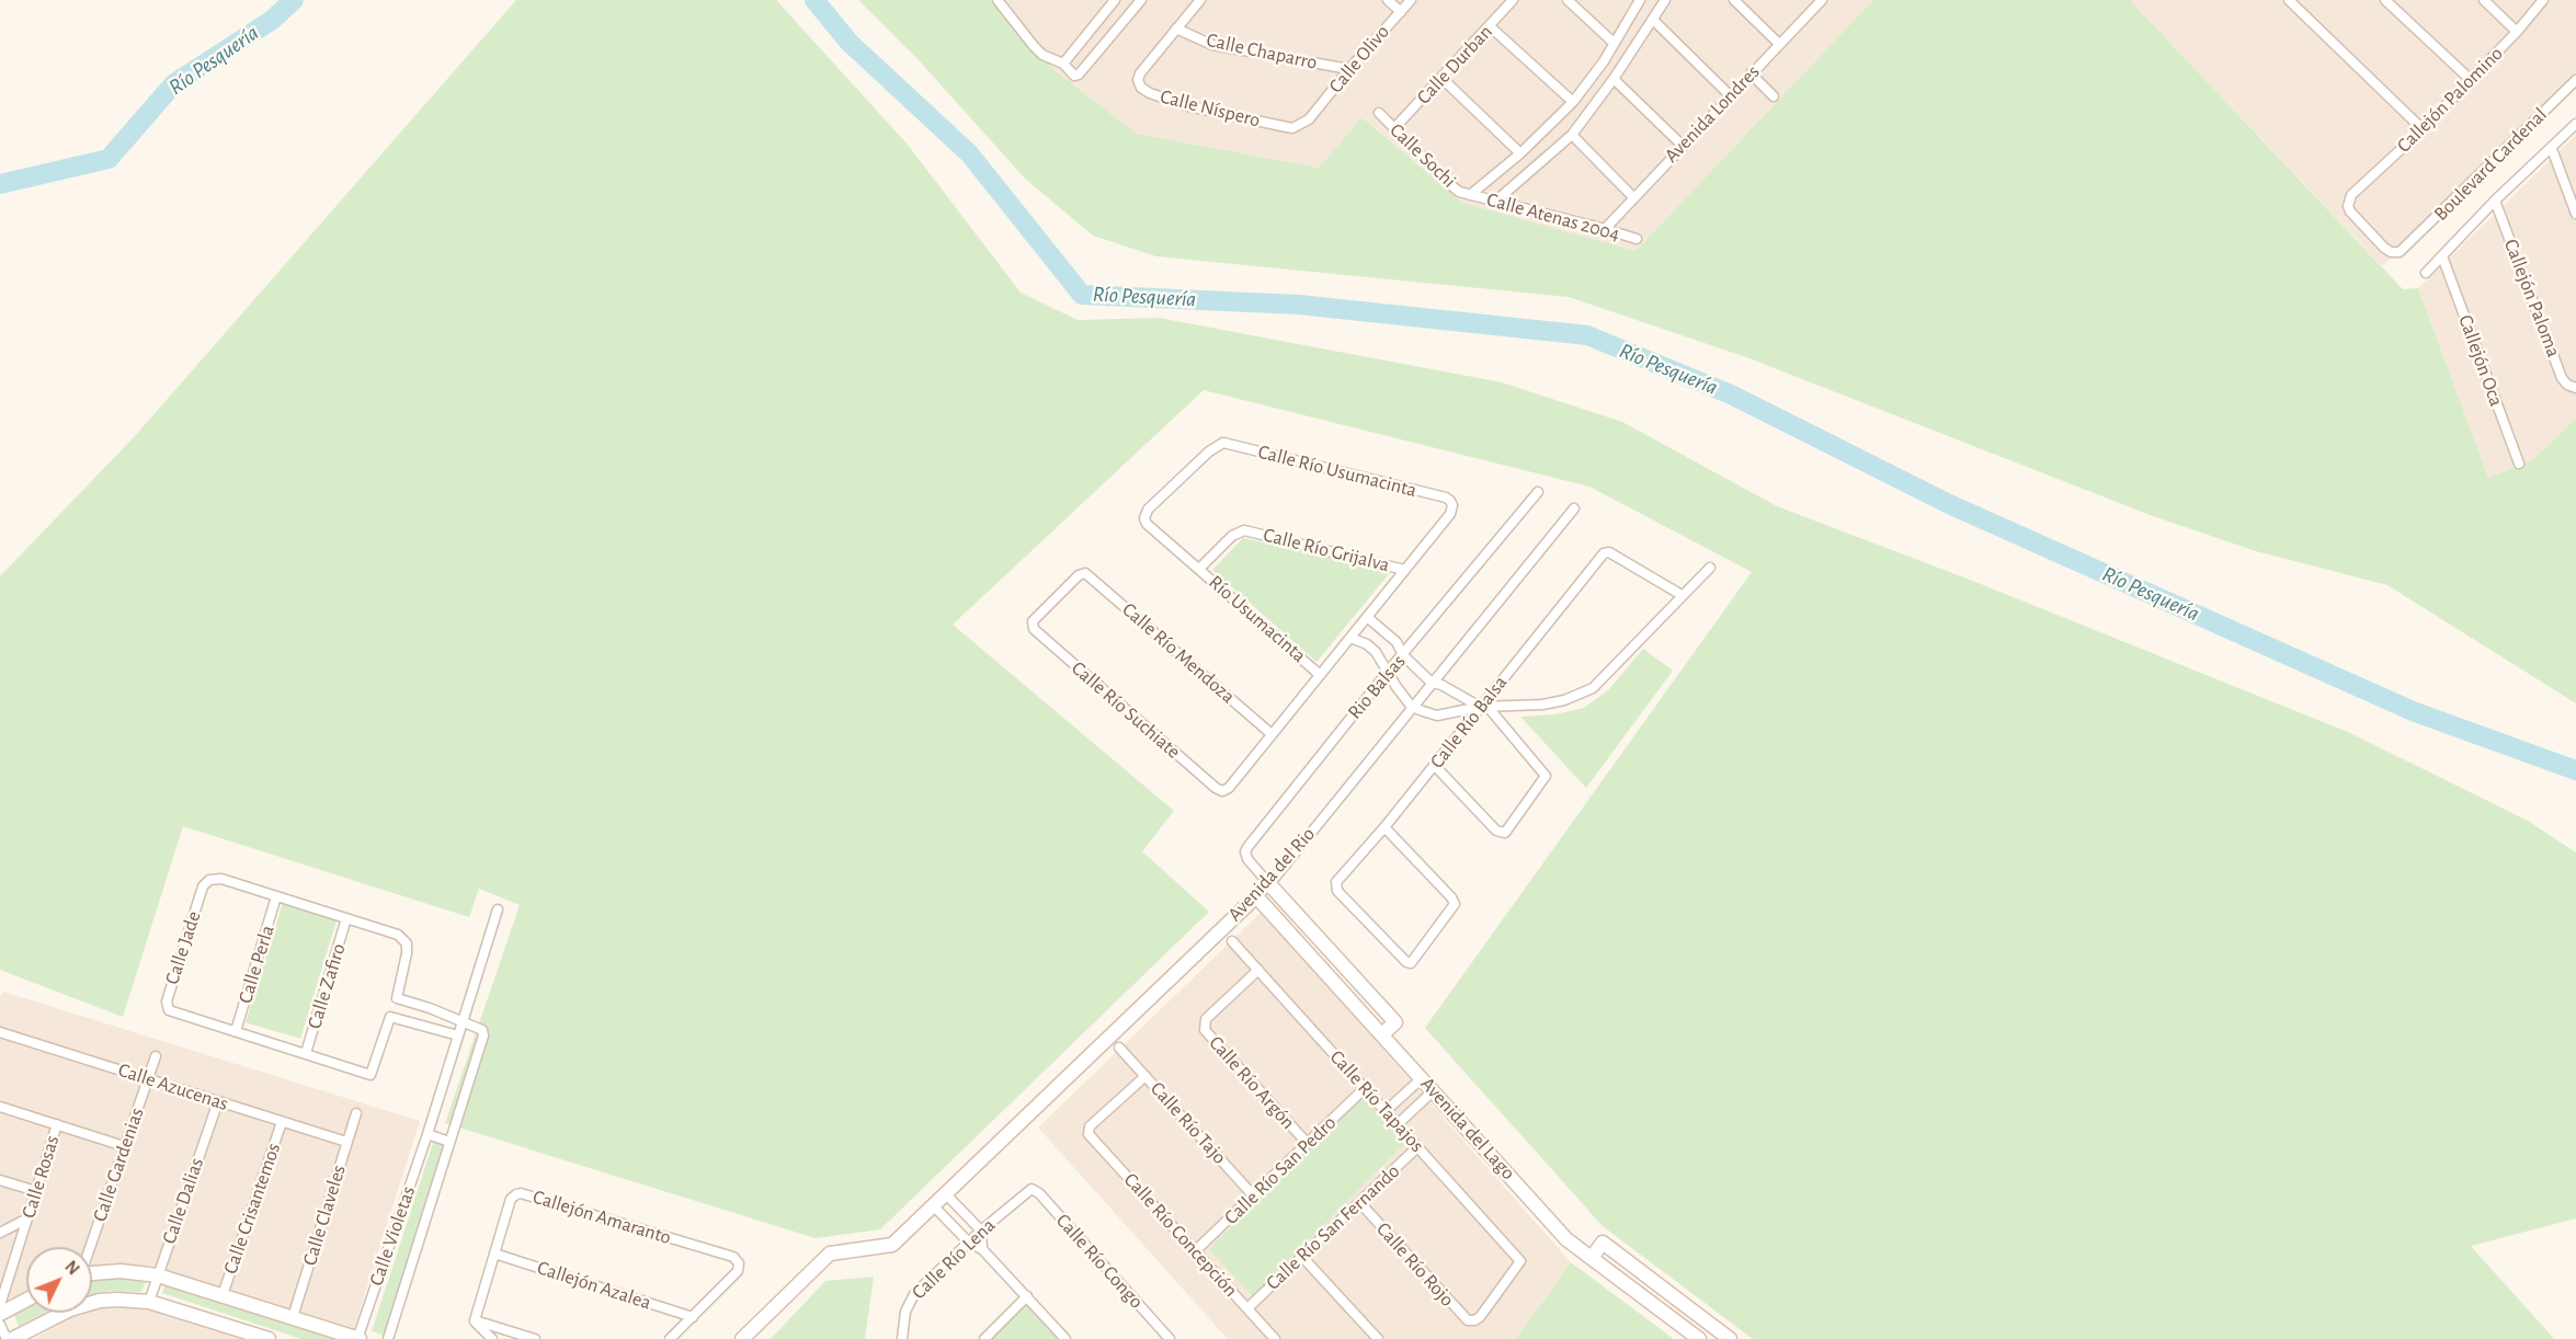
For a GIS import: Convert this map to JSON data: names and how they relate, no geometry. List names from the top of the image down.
{
  "streets": {
    "street": [
      "Calle Chaparro",
      "Calle Olivo",
      "Calle Durban",
      "Callejón Palomino",
      "Calle Níspero",
      "Avenida Londres",
      "Calle Sochi",
      "Boulevard Cardenal",
      "Calle Atenas 2004",
      "Callejón Paloma",
      "Callejón Oca",
      "Calle Río Usumacinta",
      "Calle Río Grijalva",
      "Río Usumacinta",
      "Calle Río Mendoza",
      "Rio Balsas",
      "Calle Río Suchiate",
      "Calle Río Balsa",
      "Avenida del Rio",
      "Calle Jade",
      "Calle Perla",
      "Calle Zafiro",
      "Calle Río Argón",
      "Calle Azucenas",
      "Calle Río Tapajos",
      "Calle Río Tajo",
      "Avenida del Lago",
      "Calle Gardenias",
      "Calle Río San Pedro",
      "Calle Rosas",
      "Calle Dalias",
      "Calle Crisantemos",
      "Calle Claveles",
      "Callejón Amaranto",
      "Calle Río San Fernando",
      "Calle Río Concepción",
      "Calle Violetas",
      "Calle Río Lena",
      "Calle Río Congo",
      "Calle Río Rojo",
      "Callejón Azalea"
    ]
  },
  "crossings": [
    ["Calle Chaparro", "Calle Olivo"],
    ["Calle Chaparro", "Calle Níspero"],
    ["Calle Olivo", "Calle Níspero"],
    ["Calle Durban", "Calle Sochi"],
    ["Callejón Palomino", "Boulevard Cardenal"],
    ["Avenida Londres", "Calle Atenas 2004"],
    ["Calle Sochi", "Calle Atenas 2004"],
    ["Boulevard Cardenal", "Callejón Paloma"],
    ["Boulevard Cardenal", "Callejón Oca"],
    ["Calle Río Usumacinta", "Río Usumacinta"],
    ["Calle Río Grijalva", "Río Usumacinta"],
    ["Calle Río Mendoza", "Calle Río Suchiate"],
    ["Rio Balsas", "Avenida del Rio"],
    ["Avenida del Rio", "Avenida del Lago"],
    ["Calle Jade", "Calle Perla"],
    ["Calle Jade", "Calle Zafiro"],
    ["Calle Jade", "Calle Violetas"],
    ["Calle Río Argón", "Calle Río Tapajos"],
    ["Calle Río Argón", "Calle Río San Pedro"],
    ["Calle Azucenas", "Calle Gardenias"],
    ["Calle Azucenas", "Calle Dalias"],
    ["Calle Azucenas", "Calle Crisantemos"],
    ["Calle Azucenas", "Calle Claveles"],
    ["Calle Río Tapajos", "Calle Río San Pedro"],
    ["Calle Río Tapajos", "Calle Río San Fernando"],
    ["Calle Río Tapajos", "Calle Río Rojo"],
    ["Calle Río Tajo", "Calle Río San Pedro"],
    ["Calle Río Tajo", "Calle Río Concepción"],
    ["Calle Río San Pedro", "Calle Río Concepción"],
    ["Callejón Amaranto", "Callejón Azalea"],
    ["Calle Río San Fernando", "Calle Río Concepción"],
    ["Calle Río San Fernando", "Calle Río Rojo"],
    ["Calle Río Lena", "Calle Río Congo"]
  ],
  "water": ["Río Pesquería"],
  "north": "top right"
}
